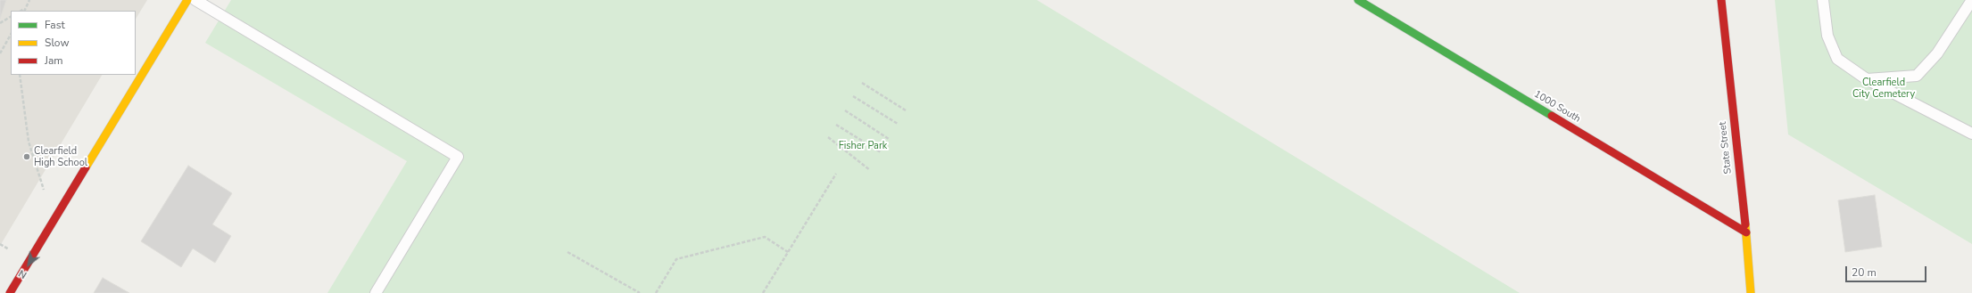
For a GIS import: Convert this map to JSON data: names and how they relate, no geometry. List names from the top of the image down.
{
  "streets": {
    "street": ["1000 South", "State Street"]
  },
  "crossings": [
    ["1000 South", "State Street"]
  ],
  "parks": ["Clearfield City Cemetery", "Fisher Park"],
  "places": ["Clearfield High School"],
  "legend": ["Fast", "Slow", "Jam"],
  "scale_bar": "20 m",
  "north": "bottom left"
}
